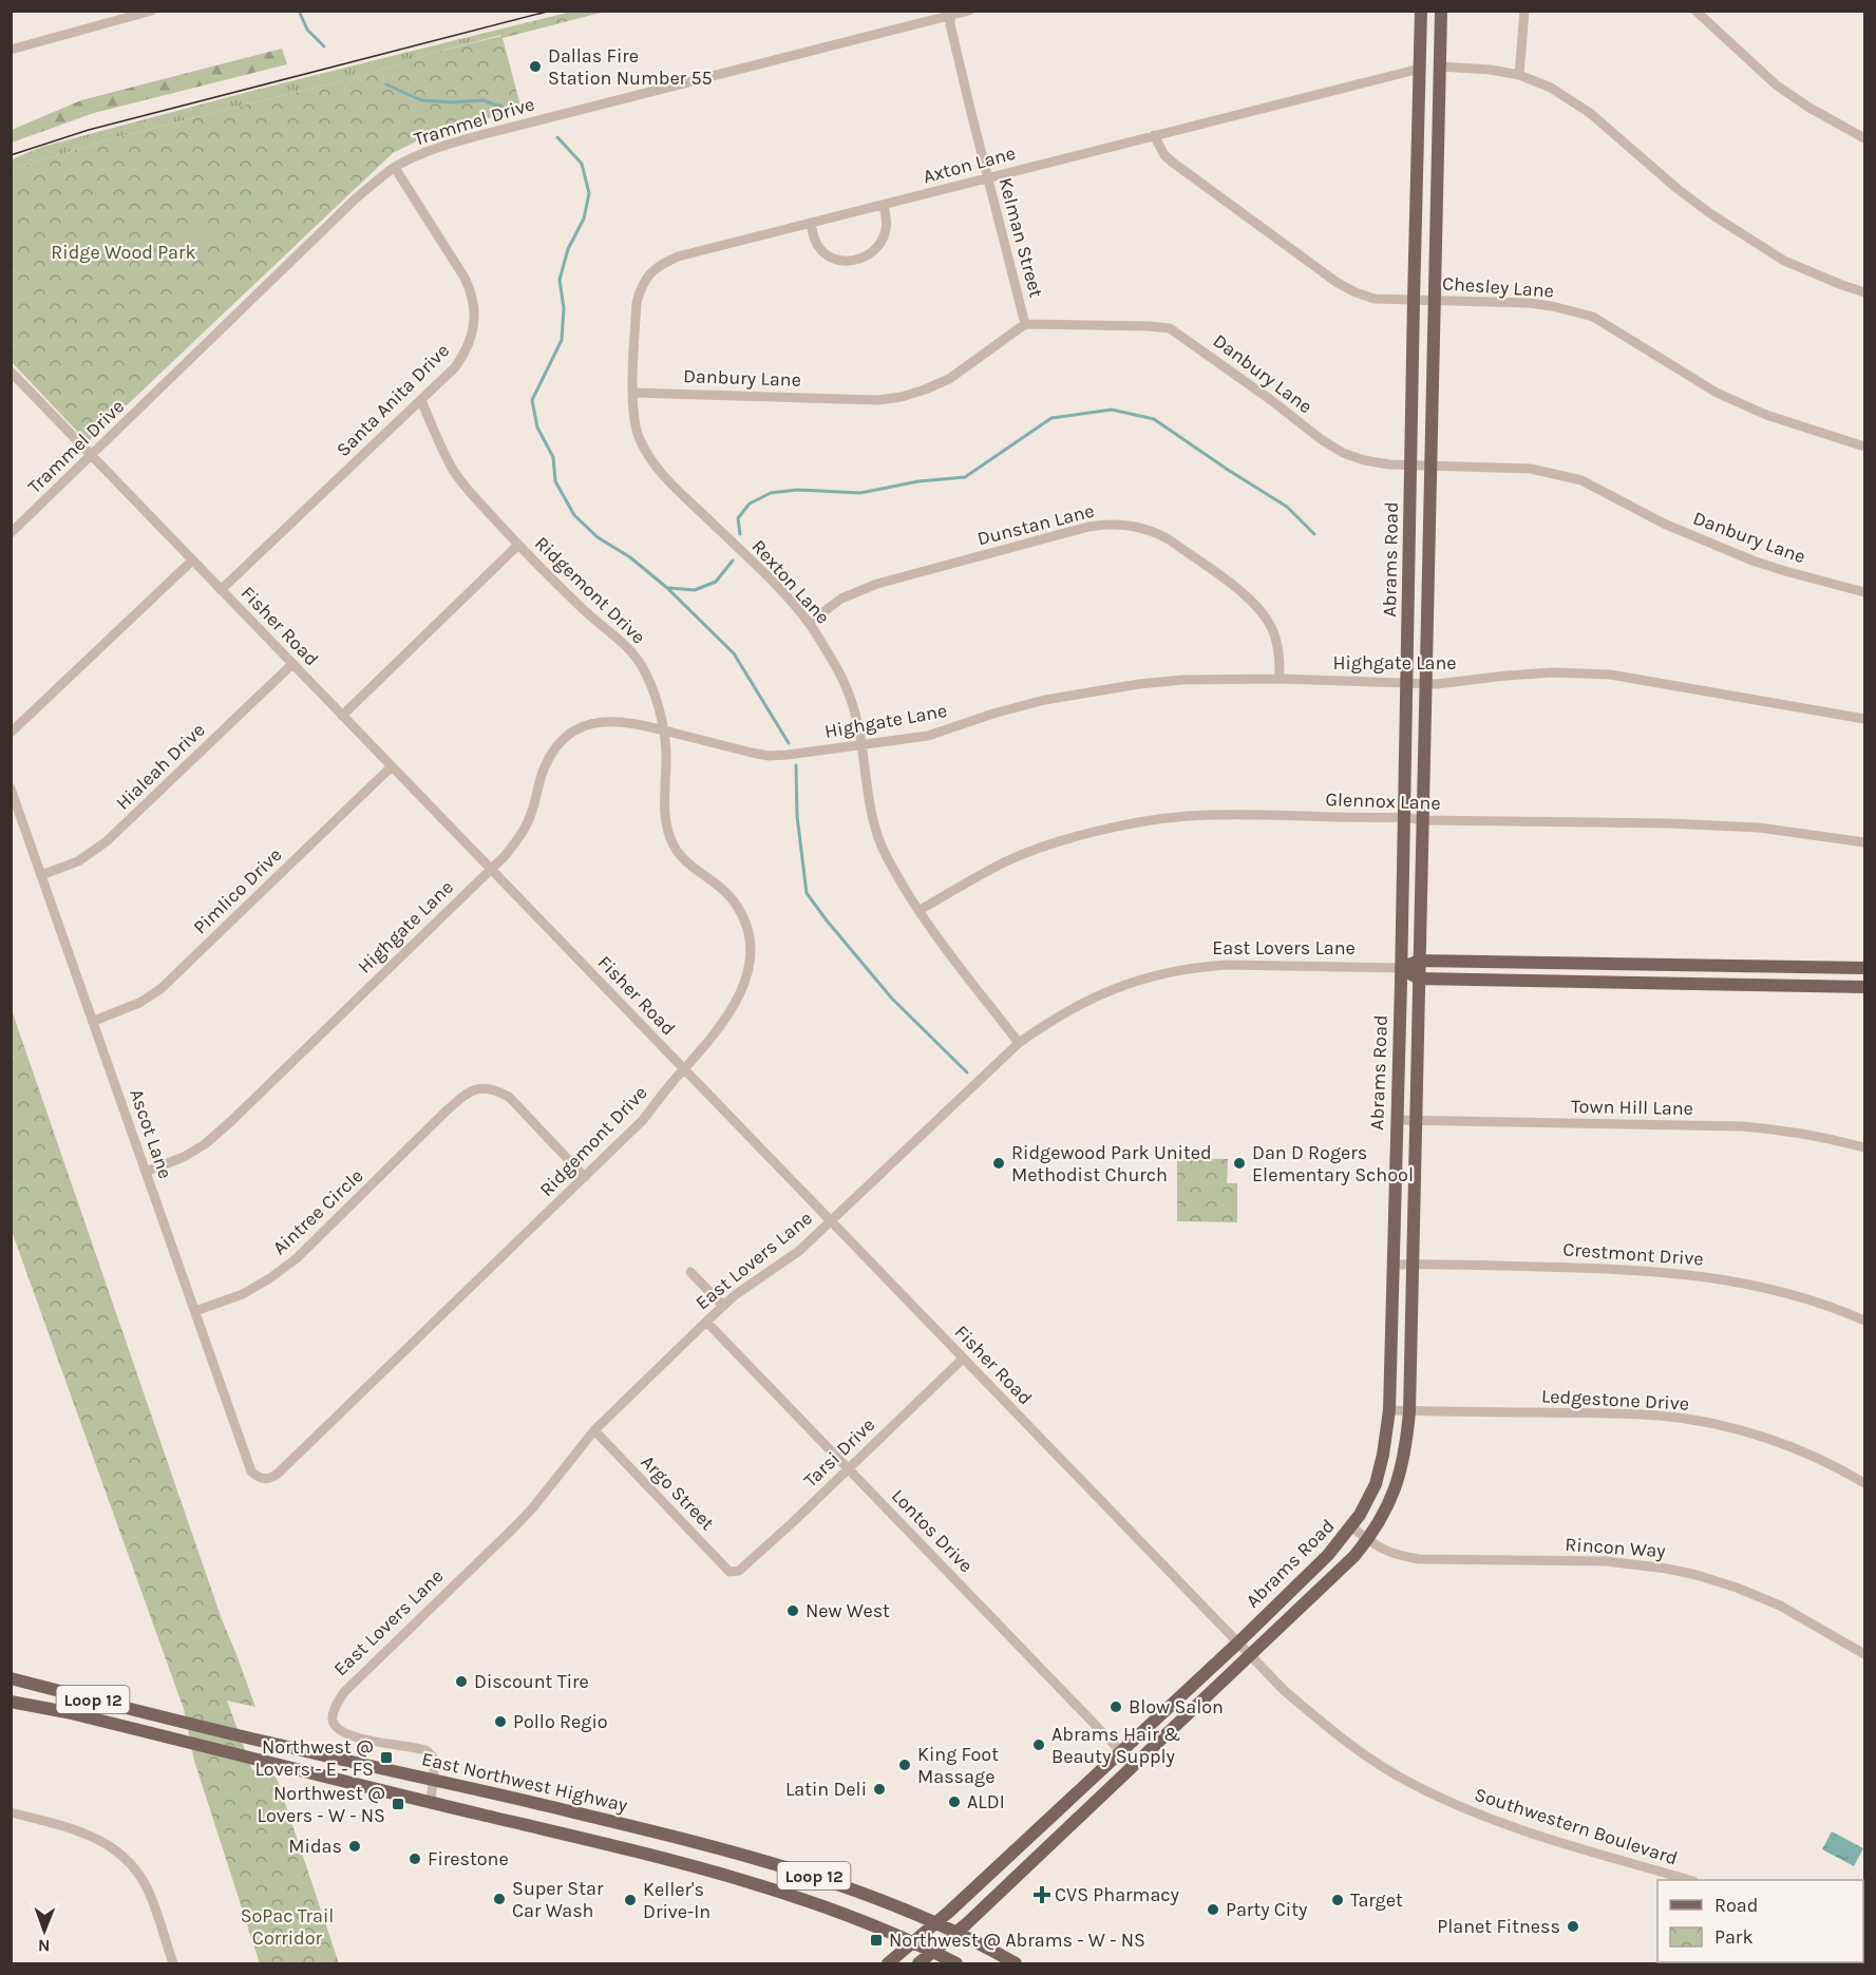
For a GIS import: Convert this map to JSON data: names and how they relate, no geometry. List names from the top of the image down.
{
  "streets": {
    "main road": [
      "Abrams Road",
      "East Lovers Lane",
      "Loop 12",
      "East Northwest Highway"
    ],
    "street": [
      "Trammel Drive",
      "Axton Lane",
      "Kelman Street",
      "Chesley Lane",
      "Danbury Lane",
      "Santa Anita Drive",
      "Dunstan Lane",
      "Rexton Lane",
      "Ridgemont Drive",
      "Fisher Road",
      "Highgate Lane",
      "Hialeah Drive",
      "Glennox Lane",
      "Pimlico Drive",
      "Town Hill Lane",
      "Ascot Lane",
      "Aintree Circle",
      "Crestmont Drive",
      "Ledgestone Drive",
      "Tarsi Drive",
      "Argo Street",
      "Lontos Drive",
      "Rincon Way",
      "Southwestern Boulevard"
    ]
  },
  "crossings": [
    ["Trammel Drive", "Kelman Street"],
    ["Trammel Drive", "Santa Anita Drive"],
    ["Trammel Drive", "Fisher Road"],
    ["Axton Lane", "Kelman Street"],
    ["Axton Lane", "Chesley Lane"],
    ["Axton Lane", "Danbury Lane"],
    ["Axton Lane", "Abrams Road"],
    ["Axton Lane", "Rexton Lane"],
    ["Kelman Street", "Danbury Lane"],
    ["Chesley Lane", "Abrams Road"],
    ["Danbury Lane", "Abrams Road"],
    ["Danbury Lane", "Rexton Lane"],
    ["Santa Anita Drive", "Ridgemont Drive"],
    ["Santa Anita Drive", "Fisher Road"],
    ["Dunstan Lane", "Rexton Lane"],
    ["Dunstan Lane", "Highgate Lane"],
    ["Abrams Road", "Fisher Road"],
    ["Abrams Road", "Highgate Lane"],
    ["Abrams Road", "Glennox Lane"],
    ["Abrams Road", "East Lovers Lane"],
    ["Abrams Road", "Town Hill Lane"],
    ["Abrams Road", "Crestmont Drive"],
    ["Abrams Road", "Ledgestone Drive"],
    ["Abrams Road", "Lontos Drive"],
    ["Abrams Road", "Rincon Way"],
    ["Abrams Road", "Loop 12"],
    ["Abrams Road", "East Northwest Highway"],
    ["Abrams Road", "Southwestern Boulevard"],
    ["Rexton Lane", "Highgate Lane"],
    ["Rexton Lane", "Glennox Lane"],
    ["Rexton Lane", "East Lovers Lane"],
    ["Ridgemont Drive", "Fisher Road"],
    ["Ridgemont Drive", "Highgate Lane"],
    ["Ridgemont Drive", "Ascot Lane"],
    ["Ridgemont Drive", "Aintree Circle"],
    ["Fisher Road", "Highgate Lane"],
    ["Fisher Road", "Hialeah Drive"],
    ["Fisher Road", "Pimlico Drive"],
    ["Fisher Road", "East Lovers Lane"],
    ["Fisher Road", "Tarsi Drive"],
    ["Fisher Road", "Southwestern Boulevard"],
    ["Highgate Lane", "Ascot Lane"],
    ["Hialeah Drive", "Ascot Lane"],
    ["Pimlico Drive", "Ascot Lane"],
    ["East Lovers Lane", "Argo Street"],
    ["East Lovers Lane", "Lontos Drive"],
    ["East Lovers Lane", "Loop 12"],
    ["East Lovers Lane", "East Northwest Highway"],
    ["Ascot Lane", "Aintree Circle"],
    ["Tarsi Drive", "Argo Street"],
    ["Tarsi Drive", "Lontos Drive"]
  ],
  "parks": ["Ridge Wood Park", "SoPac Trail Corridor"],
  "places": {
    "other": [
      "Dallas Fire Station Number 55",
      "Ridgewood Park United Methodist Church",
      "Dan D Rogers Elementary School",
      "New West",
      "Discount Tire",
      "Blow Salon",
      "Pollo Regio",
      "Abrams Hair & Beauty Supply",
      "King Foot Massage",
      "Latin Deli",
      "ALDI",
      "Midas",
      "Firestone",
      "Super Star Car Wash",
      "Keller's Drive-In",
      "Target",
      "Party City",
      "Planet Fitness"
    ],
    "transit": ["Northwest @ Lovers - E - FS", "Northwest @ Lovers - W - NS", "Northwest @ Abrams - W - NS"],
    "health": ["CVS Pharmacy"]
  },
  "legend": ["Road", "Park"],
  "north": "bottom"
}
